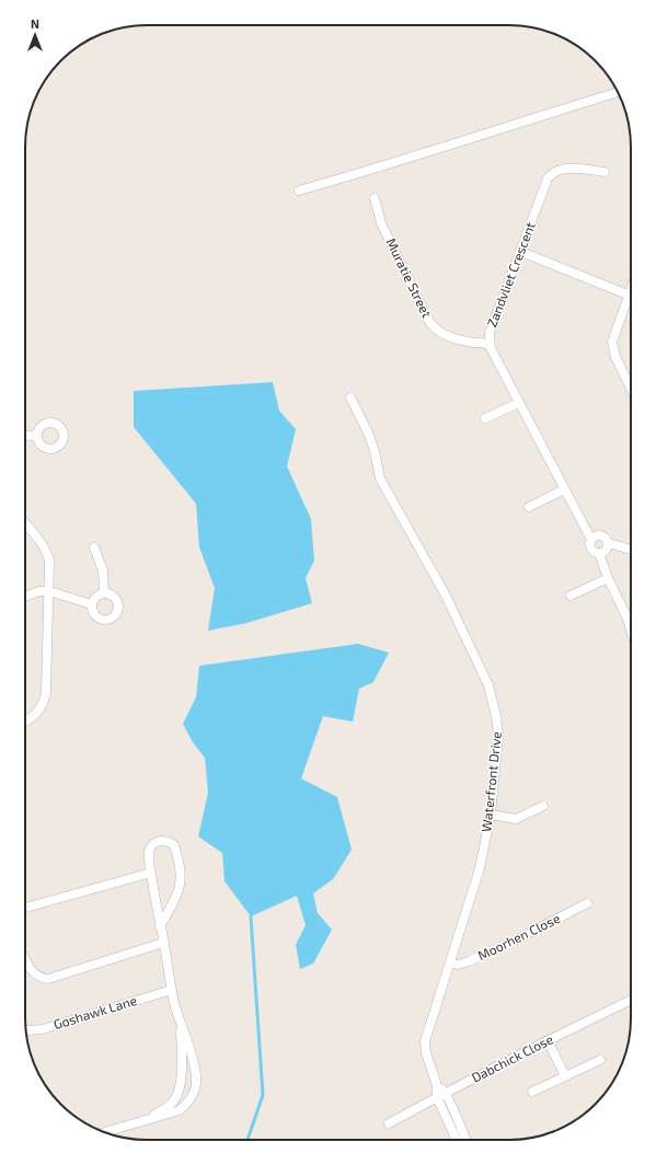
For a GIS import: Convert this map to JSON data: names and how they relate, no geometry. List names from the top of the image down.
{
  "streets": {
    "street": [
      "Zandvliet Crescent",
      "Muratie Street",
      "Waterfront Drive",
      "Moorhen Close",
      "Goshawk Lane",
      "Dabchick Close"
    ]
  },
  "crossings": [
    ["Zandvliet Crescent", "Muratie Street"],
    ["Waterfront Drive", "Moorhen Close"],
    ["Waterfront Drive", "Dabchick Close"]
  ],
  "north": "top"
}
